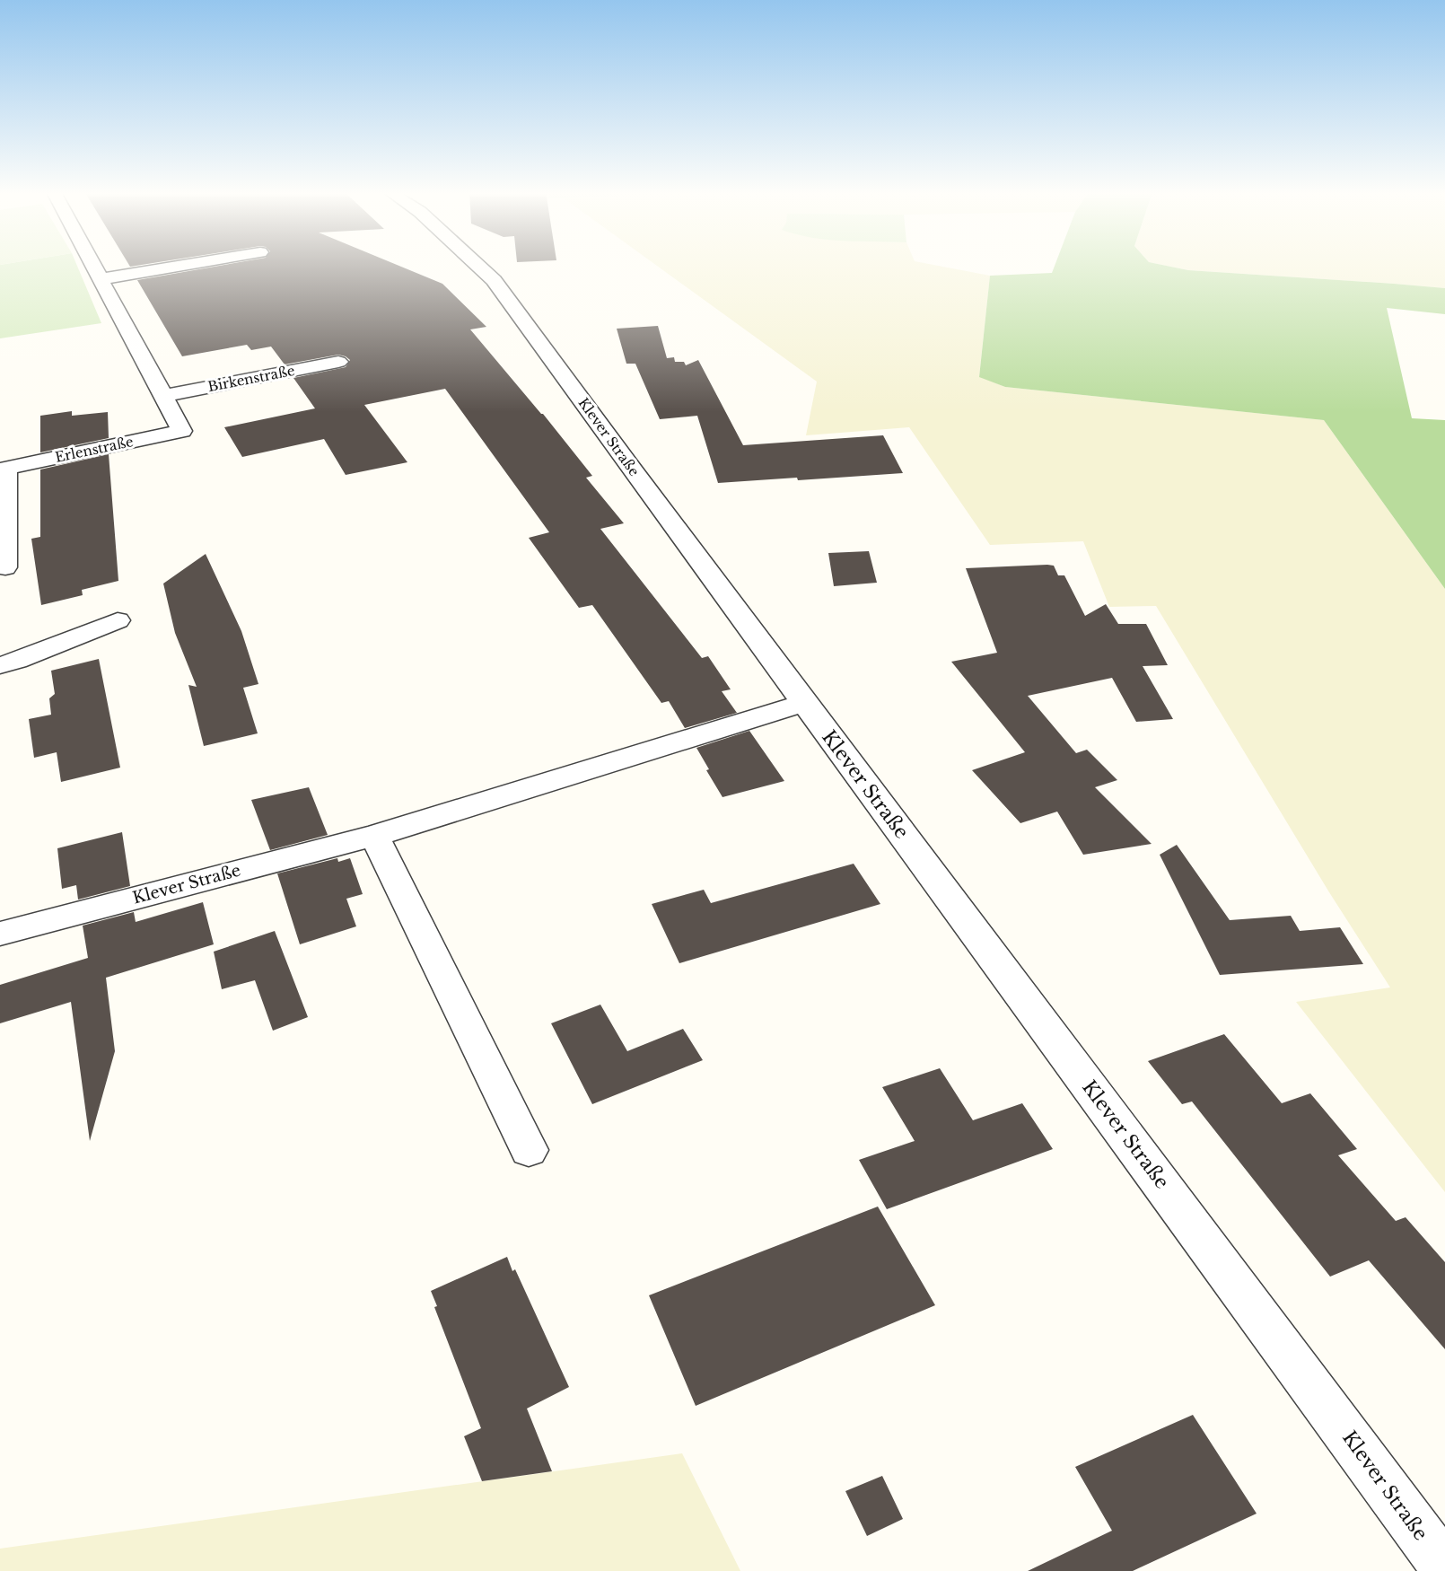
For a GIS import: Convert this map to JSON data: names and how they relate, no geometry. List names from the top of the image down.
{
  "streets": {
    "street": ["Birkenstraße", "Klever Straße", "Erlenstraße"]
  },
  "crossings": [
    ["Birkenstraße", "Erlenstraße"]
  ]
}
